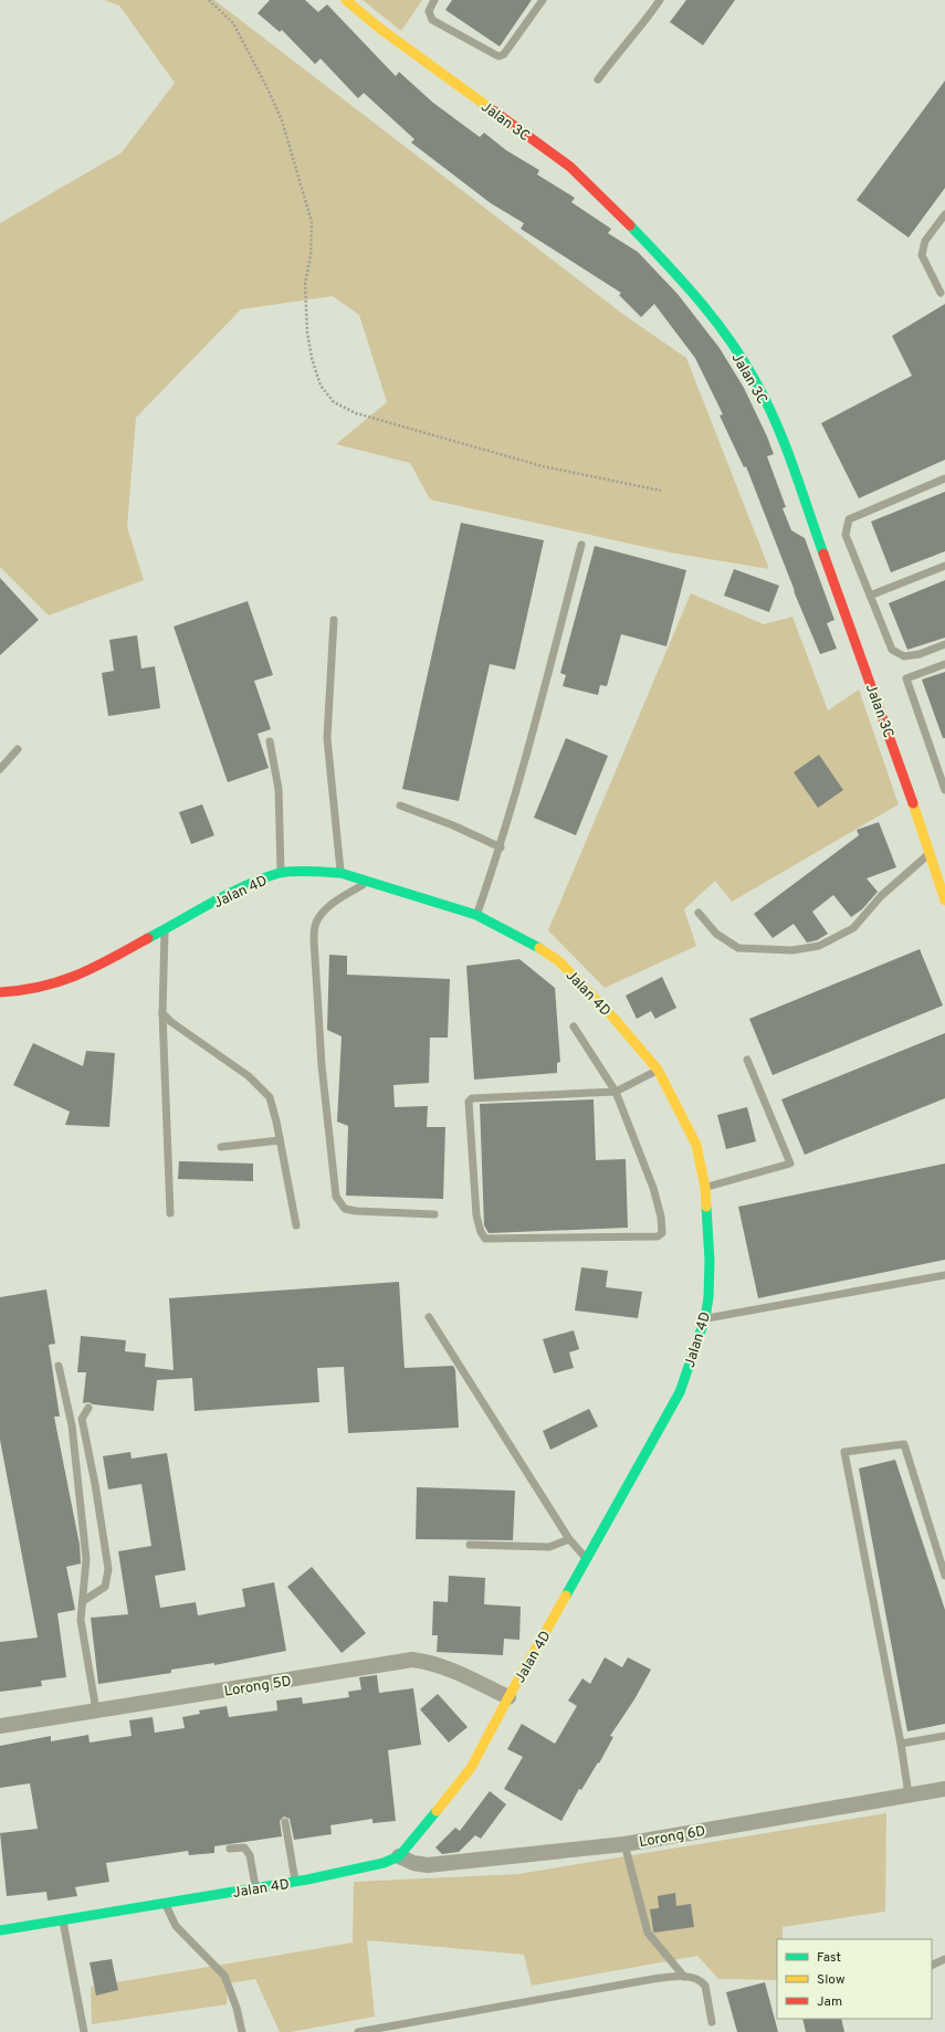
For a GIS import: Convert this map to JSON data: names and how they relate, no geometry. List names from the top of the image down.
{
  "streets": {
    "street": [
      "Jalan 3C",
      "Jalan 4D",
      "Lorong 5D",
      "Lorong 6D"
    ]
  },
  "crossings": [
    ["Jalan 4D", "Lorong 5D"],
    ["Jalan 4D", "Lorong 6D"]
  ],
  "legend": ["Fast", "Slow", "Jam"]
}
